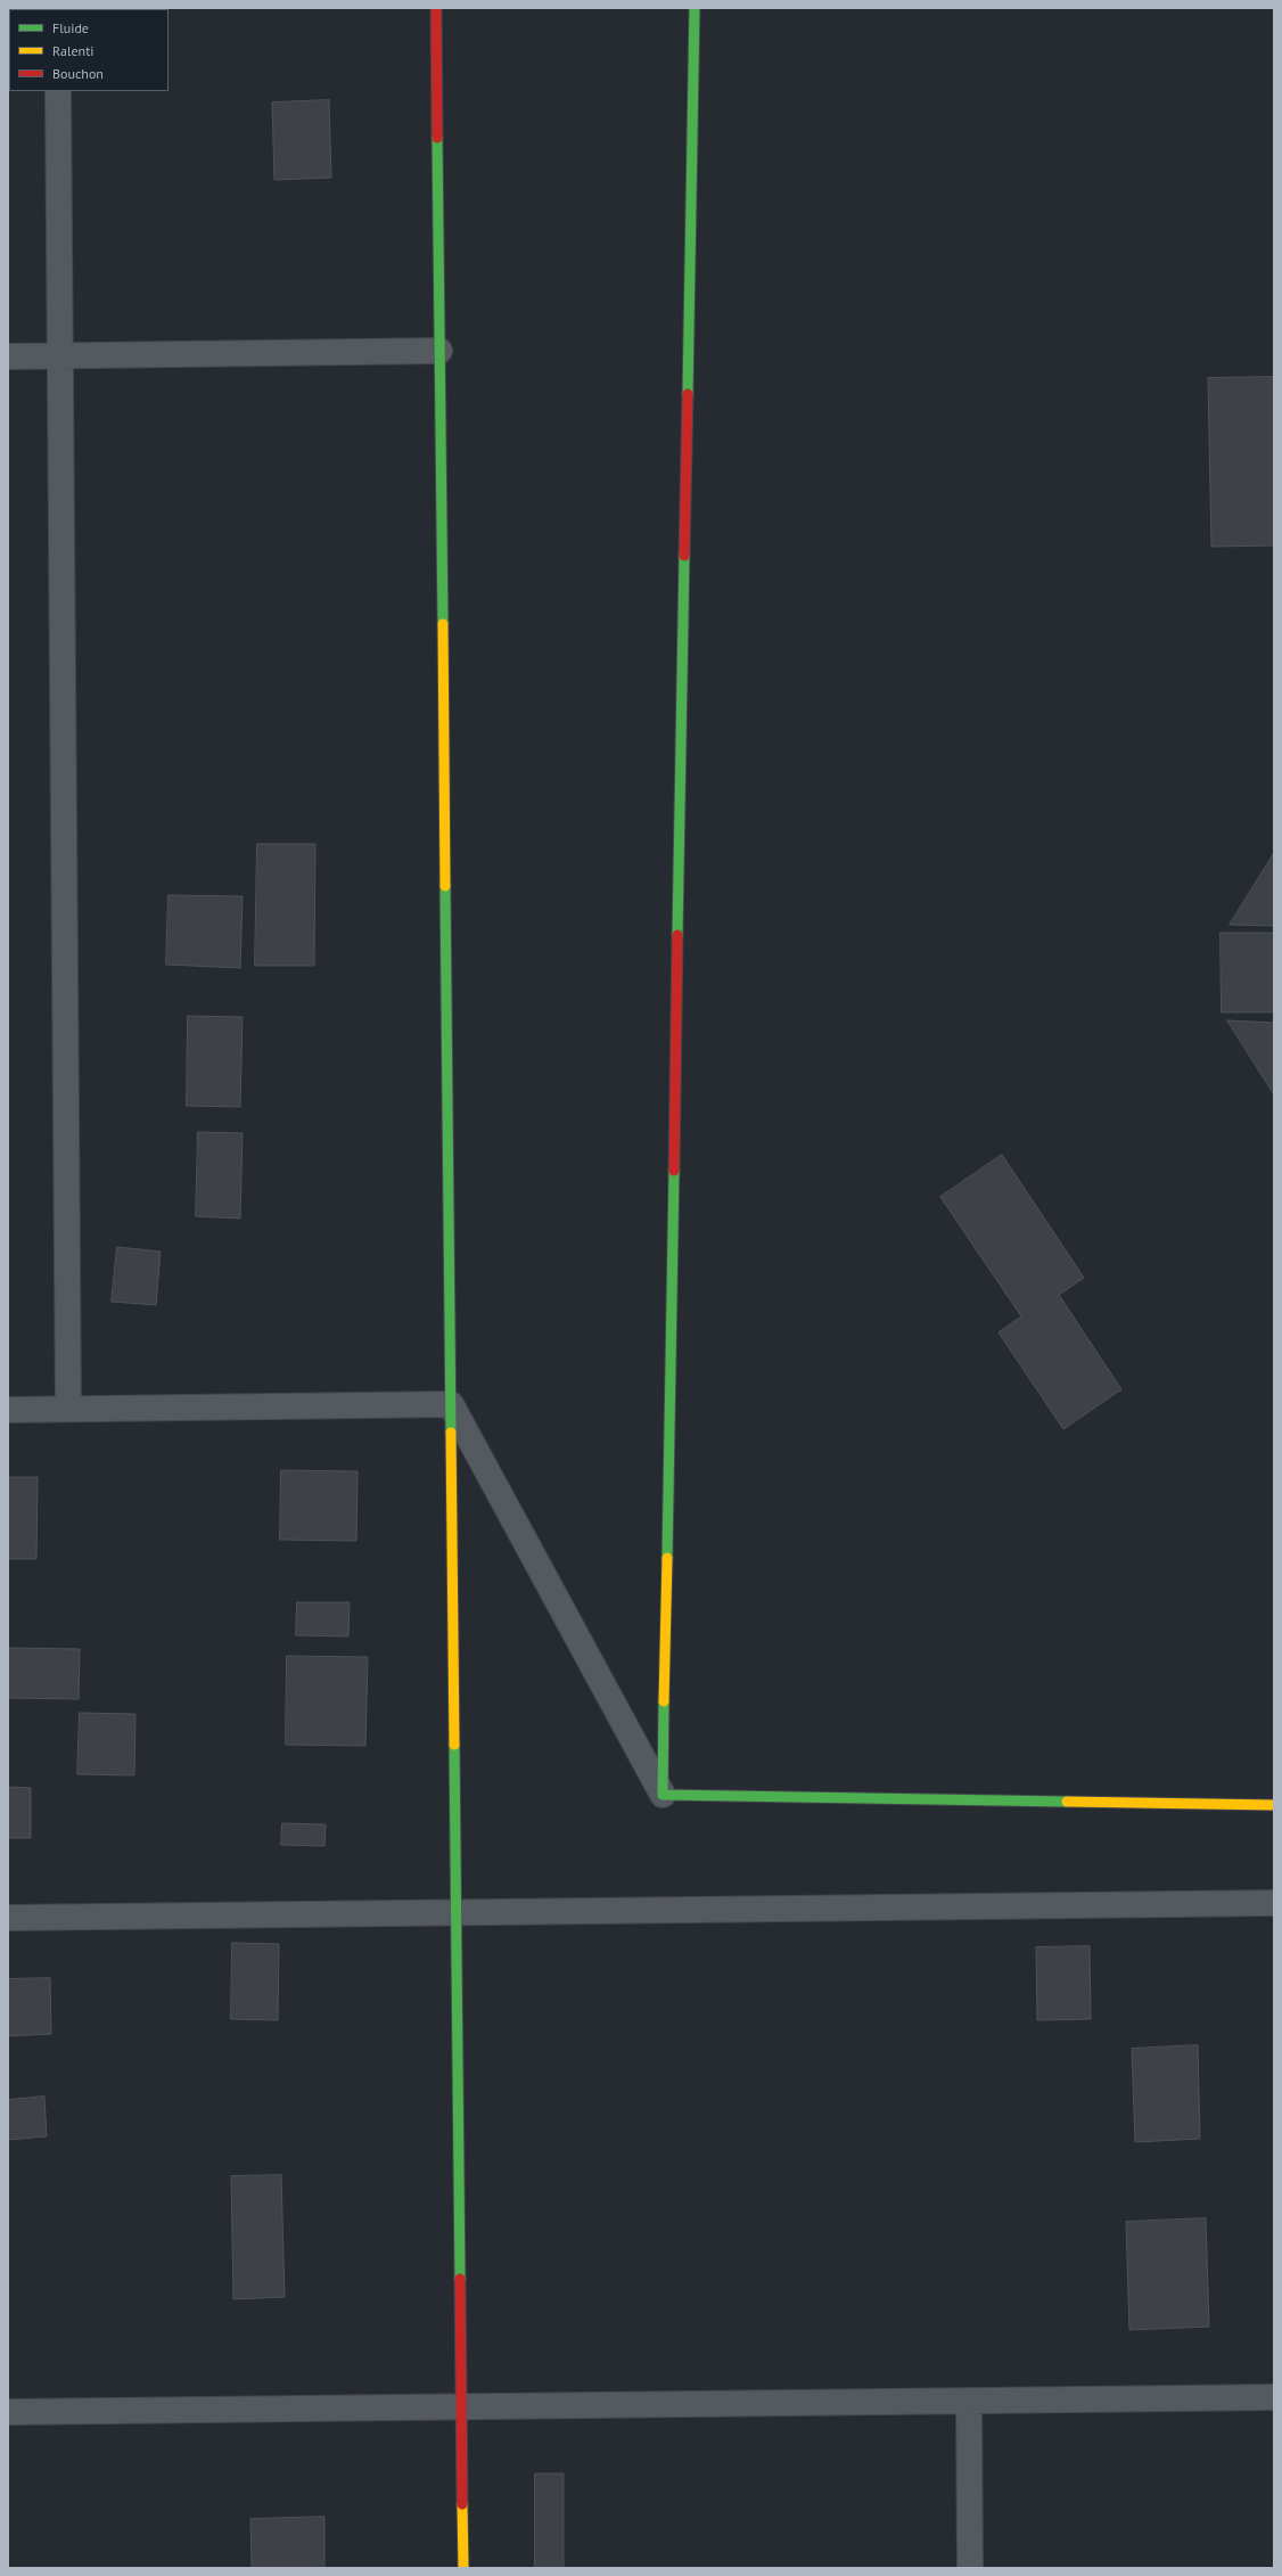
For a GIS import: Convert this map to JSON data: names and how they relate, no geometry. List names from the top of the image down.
{
  "legend": ["Fluide", "Ralenti", "Bouchon"]
}
